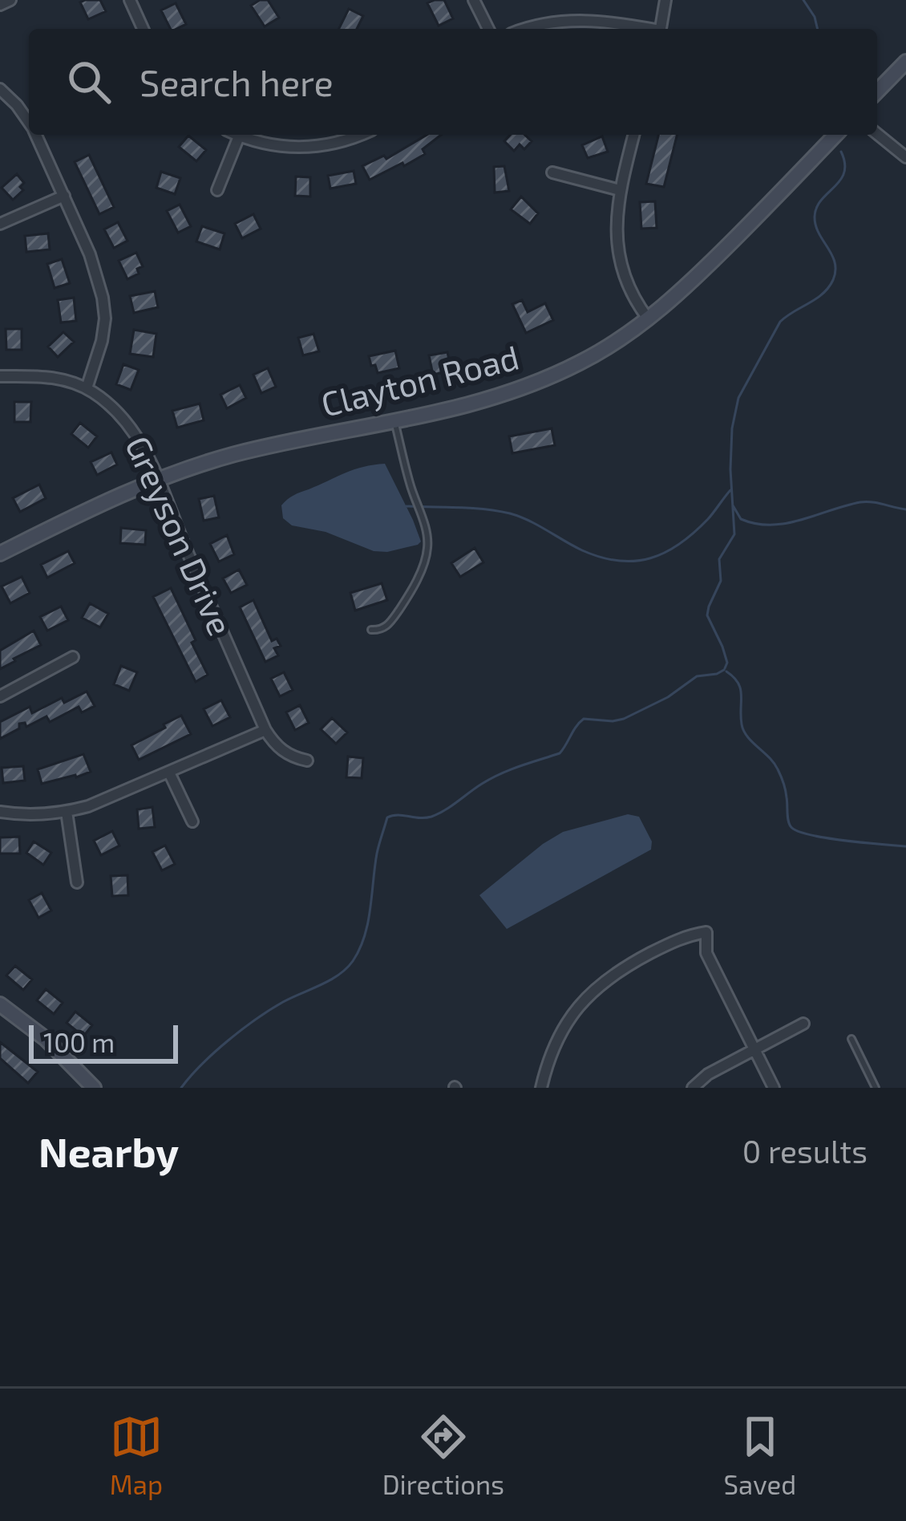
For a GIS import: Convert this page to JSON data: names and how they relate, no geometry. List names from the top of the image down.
{
  "streets": {
    "street": ["Clayton Road", "Greyson Drive"]
  },
  "crossings": [
    ["Clayton Road", "Greyson Drive"]
  ],
  "scale_bar": "100 m",
  "page": {
    "search": "Search here",
    "scale": "100 m",
    "heading": ["Nearby", "0 results"],
    "nav": ["Map", "Directions", "Saved"]
  }
}
